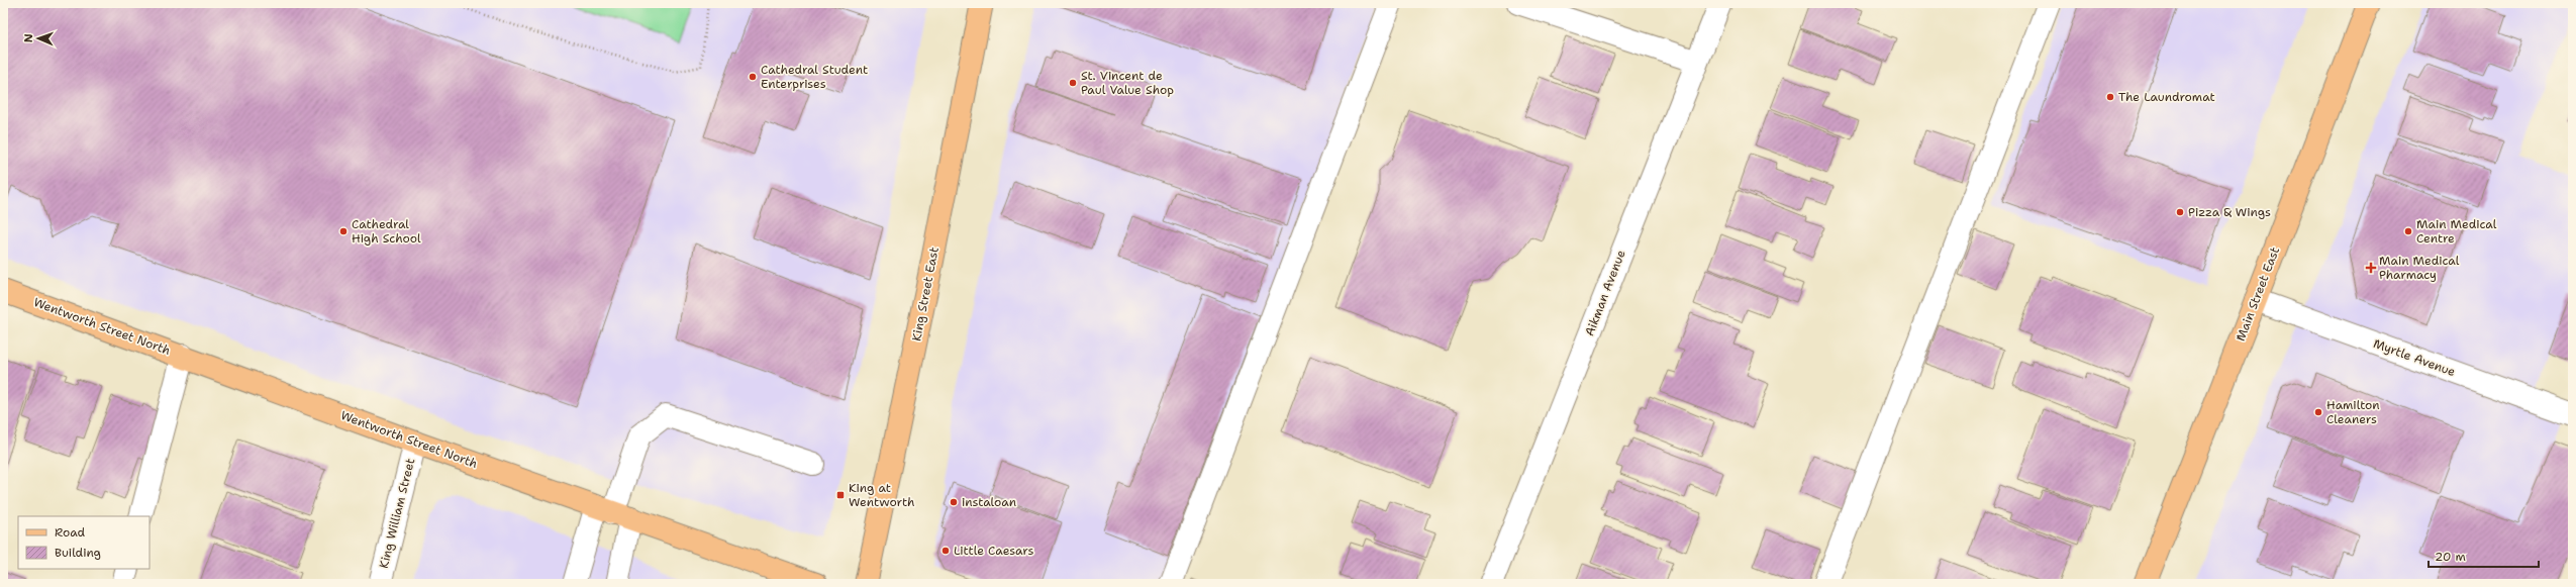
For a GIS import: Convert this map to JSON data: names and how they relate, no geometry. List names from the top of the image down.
{
  "streets": {
    "main road": ["King Street East", "Main Street East", "Wentworth Street North"],
    "street": ["Aikman Avenue", "Myrtle Avenue", "King William Street"]
  },
  "crossings": [
    ["Main Street East", "Myrtle Avenue"],
    ["Wentworth Street North", "King William Street"]
  ],
  "places": {
    "other": [
      "Cathedral Student Enterprises",
      "St. Vincent de Paul Value Shop",
      "The Laundromat",
      "Pizza & Wings",
      "Cathedral High School",
      "Main Medical Centre",
      "Hamilton Cleaners",
      "instaloan",
      "Little Caesars"
    ],
    "health": ["Main Medical Pharmacy"],
    "transit": ["King at Wentworth"]
  },
  "legend": ["Road", "Building"],
  "scale_bar": "20 m",
  "north": "left"
}
